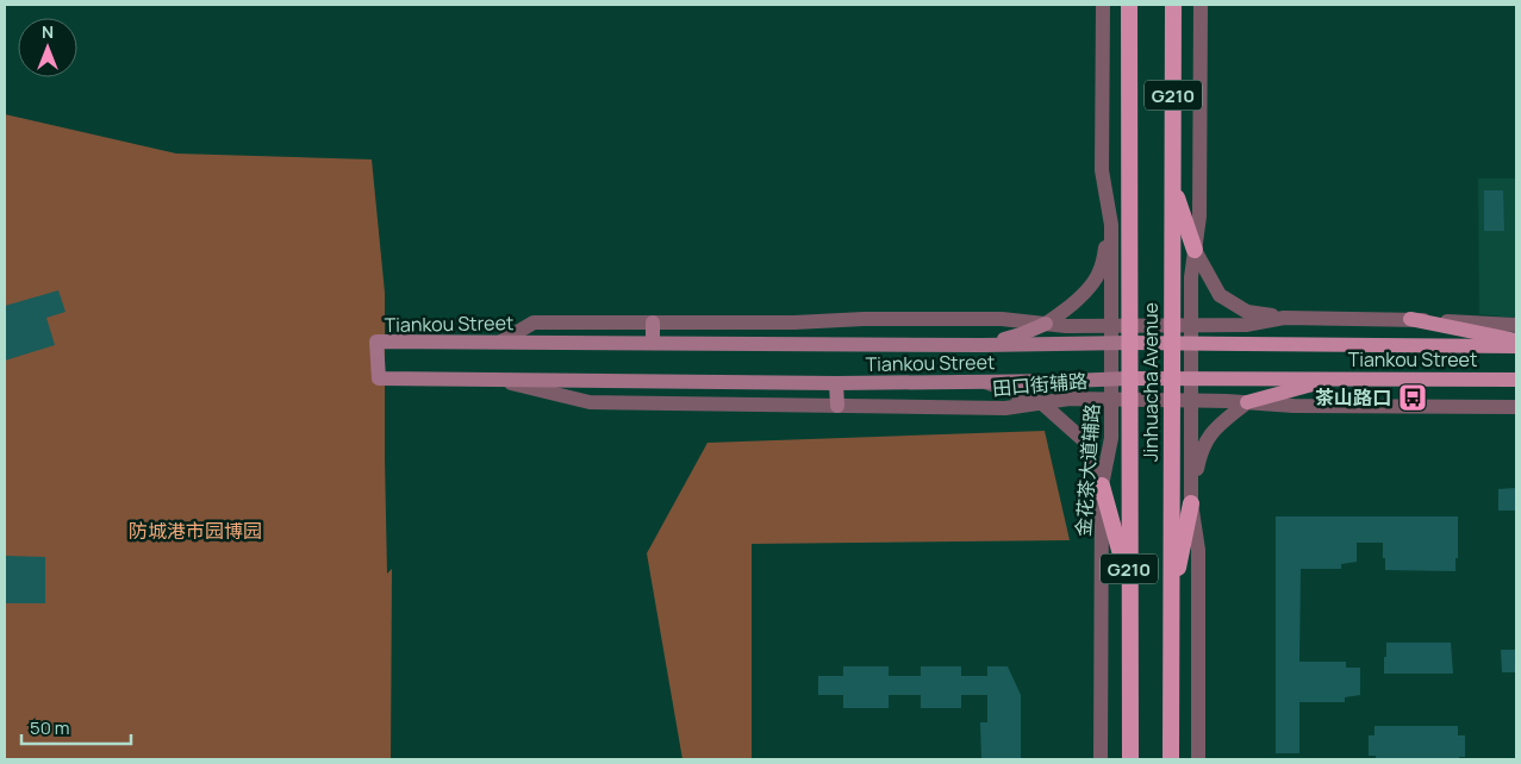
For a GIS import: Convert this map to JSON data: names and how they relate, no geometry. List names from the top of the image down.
{
  "streets": {
    "highway": ["G210", "Jinhuacha Avenue"],
    "main road": ["Tiankou Street"],
    "street": ["田口街辅路", "金花茶大道辅路"]
  },
  "crossings": [
    ["Tiankou Street", "Jinhuacha Avenue"],
    ["Tiankou Street", "田口街辅路"],
    ["Tiankou Street", "金花茶大道辅路"],
    ["Jinhuacha Avenue", "田口街辅路"],
    ["田口街辅路", "金花茶大道辅路"]
  ],
  "parks": ["防城港市园博园"],
  "places": {
    "bus stop": ["茶山路口"]
  },
  "scale_bar": "50 m",
  "north": "top"
}
